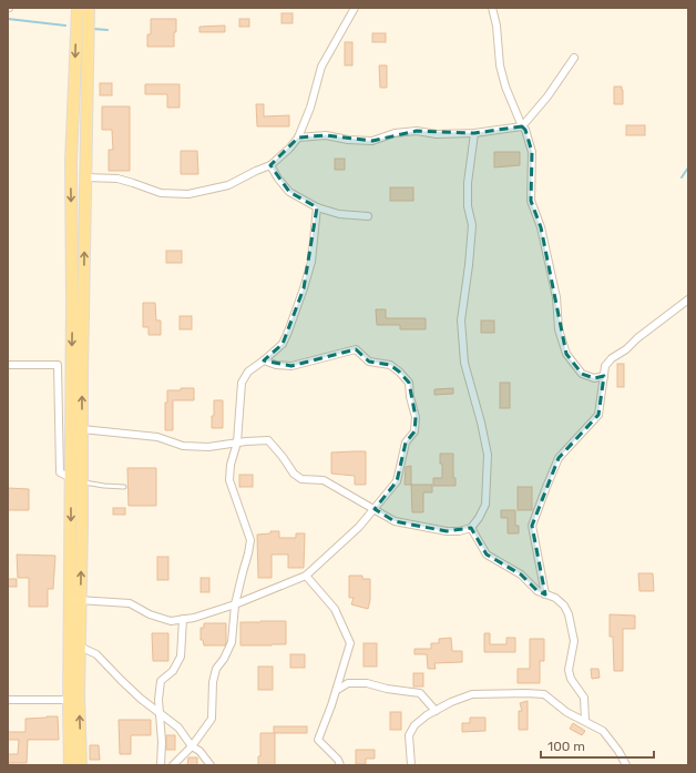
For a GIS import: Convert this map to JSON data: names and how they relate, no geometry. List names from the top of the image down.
{
  "scale_bar": "100 m"
}
